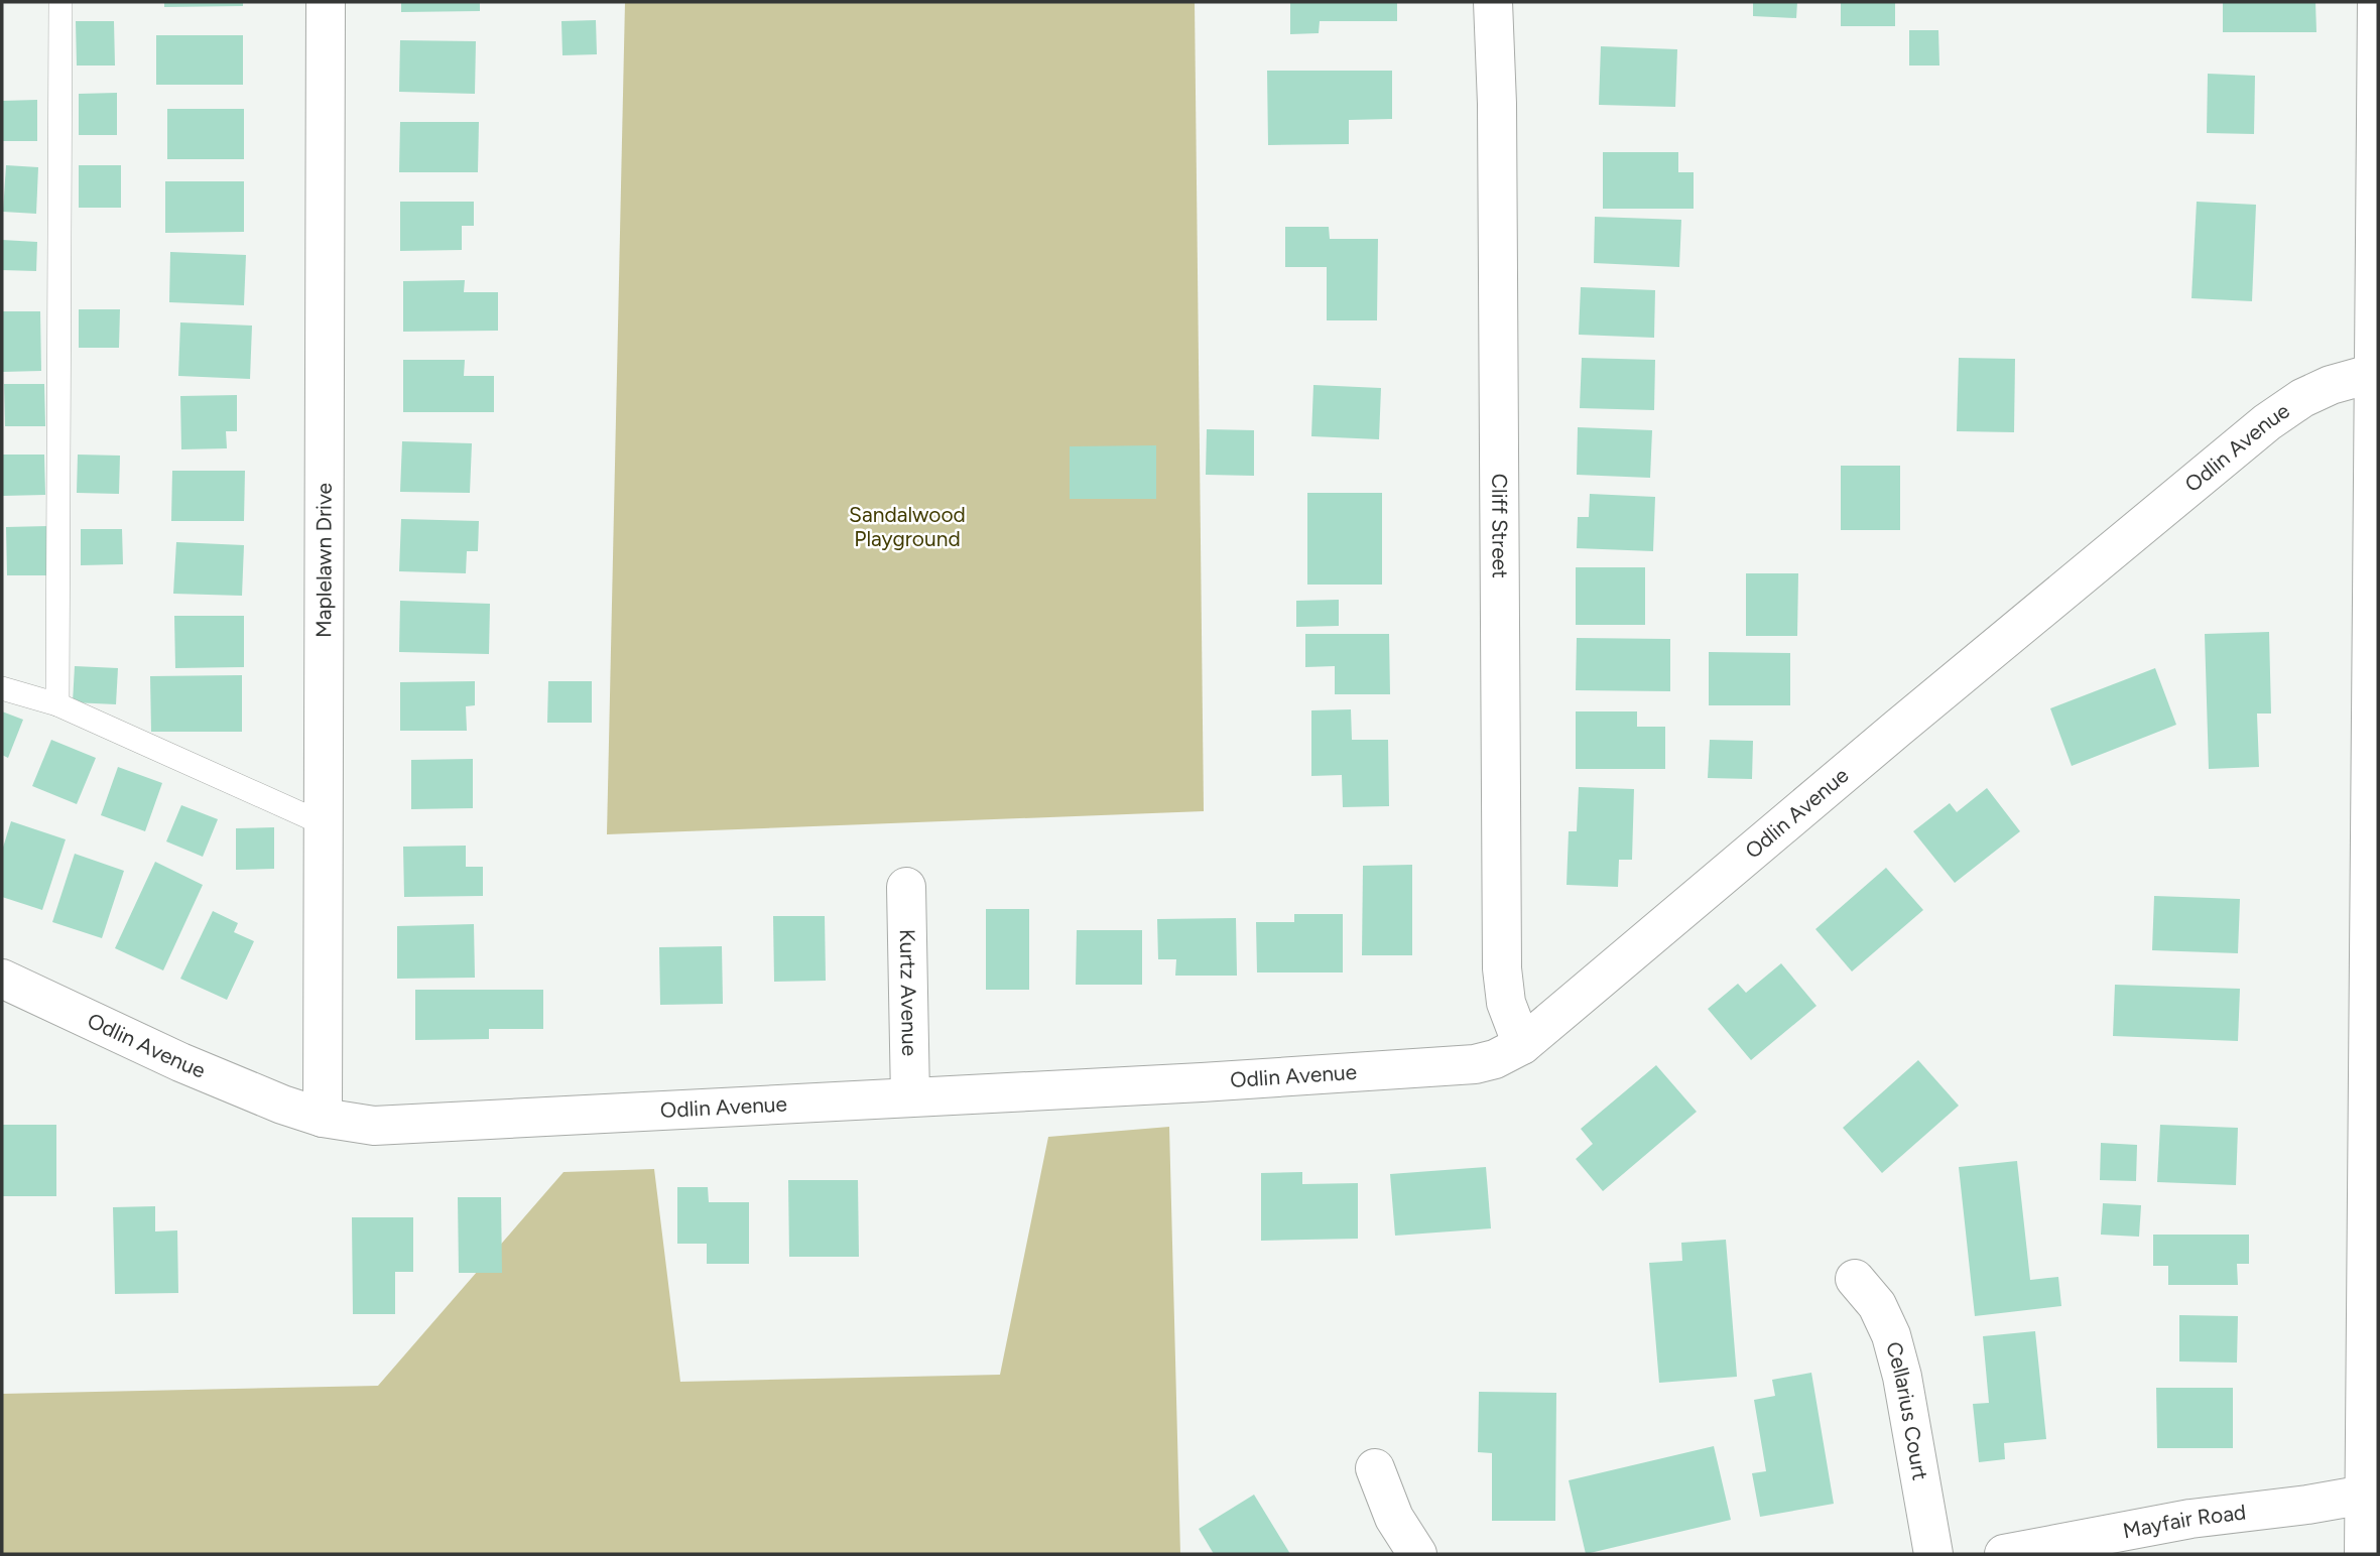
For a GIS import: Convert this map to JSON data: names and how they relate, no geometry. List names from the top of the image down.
{
  "streets": {
    "street": [
      "Odlin Avenue",
      "Cliff Street",
      "Maplelawn Drive",
      "Kurtz Avenue",
      "Cellarius Court",
      "Mayfair Road"
    ]
  },
  "crossings": [
    ["Odlin Avenue", "Cliff Street"],
    ["Odlin Avenue", "Maplelawn Drive"],
    ["Odlin Avenue", "Kurtz Avenue"]
  ],
  "parks": ["Sandalwood Playground"]
}
